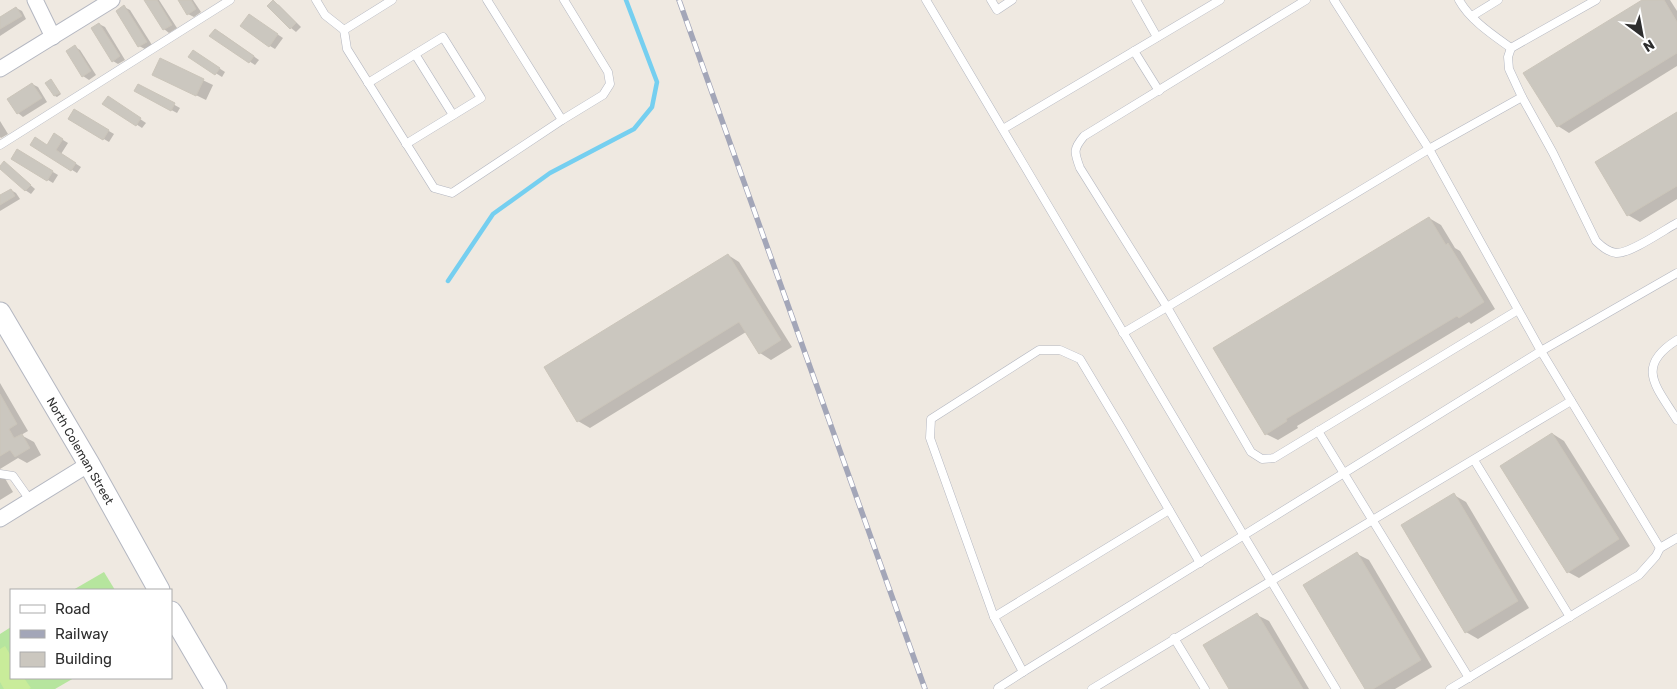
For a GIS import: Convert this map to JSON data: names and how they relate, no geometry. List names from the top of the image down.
{
  "streets": {
    "street": ["North Coleman Street"]
  },
  "legend": ["Road", "Railway", "Building"],
  "north": "bottom right"
}
